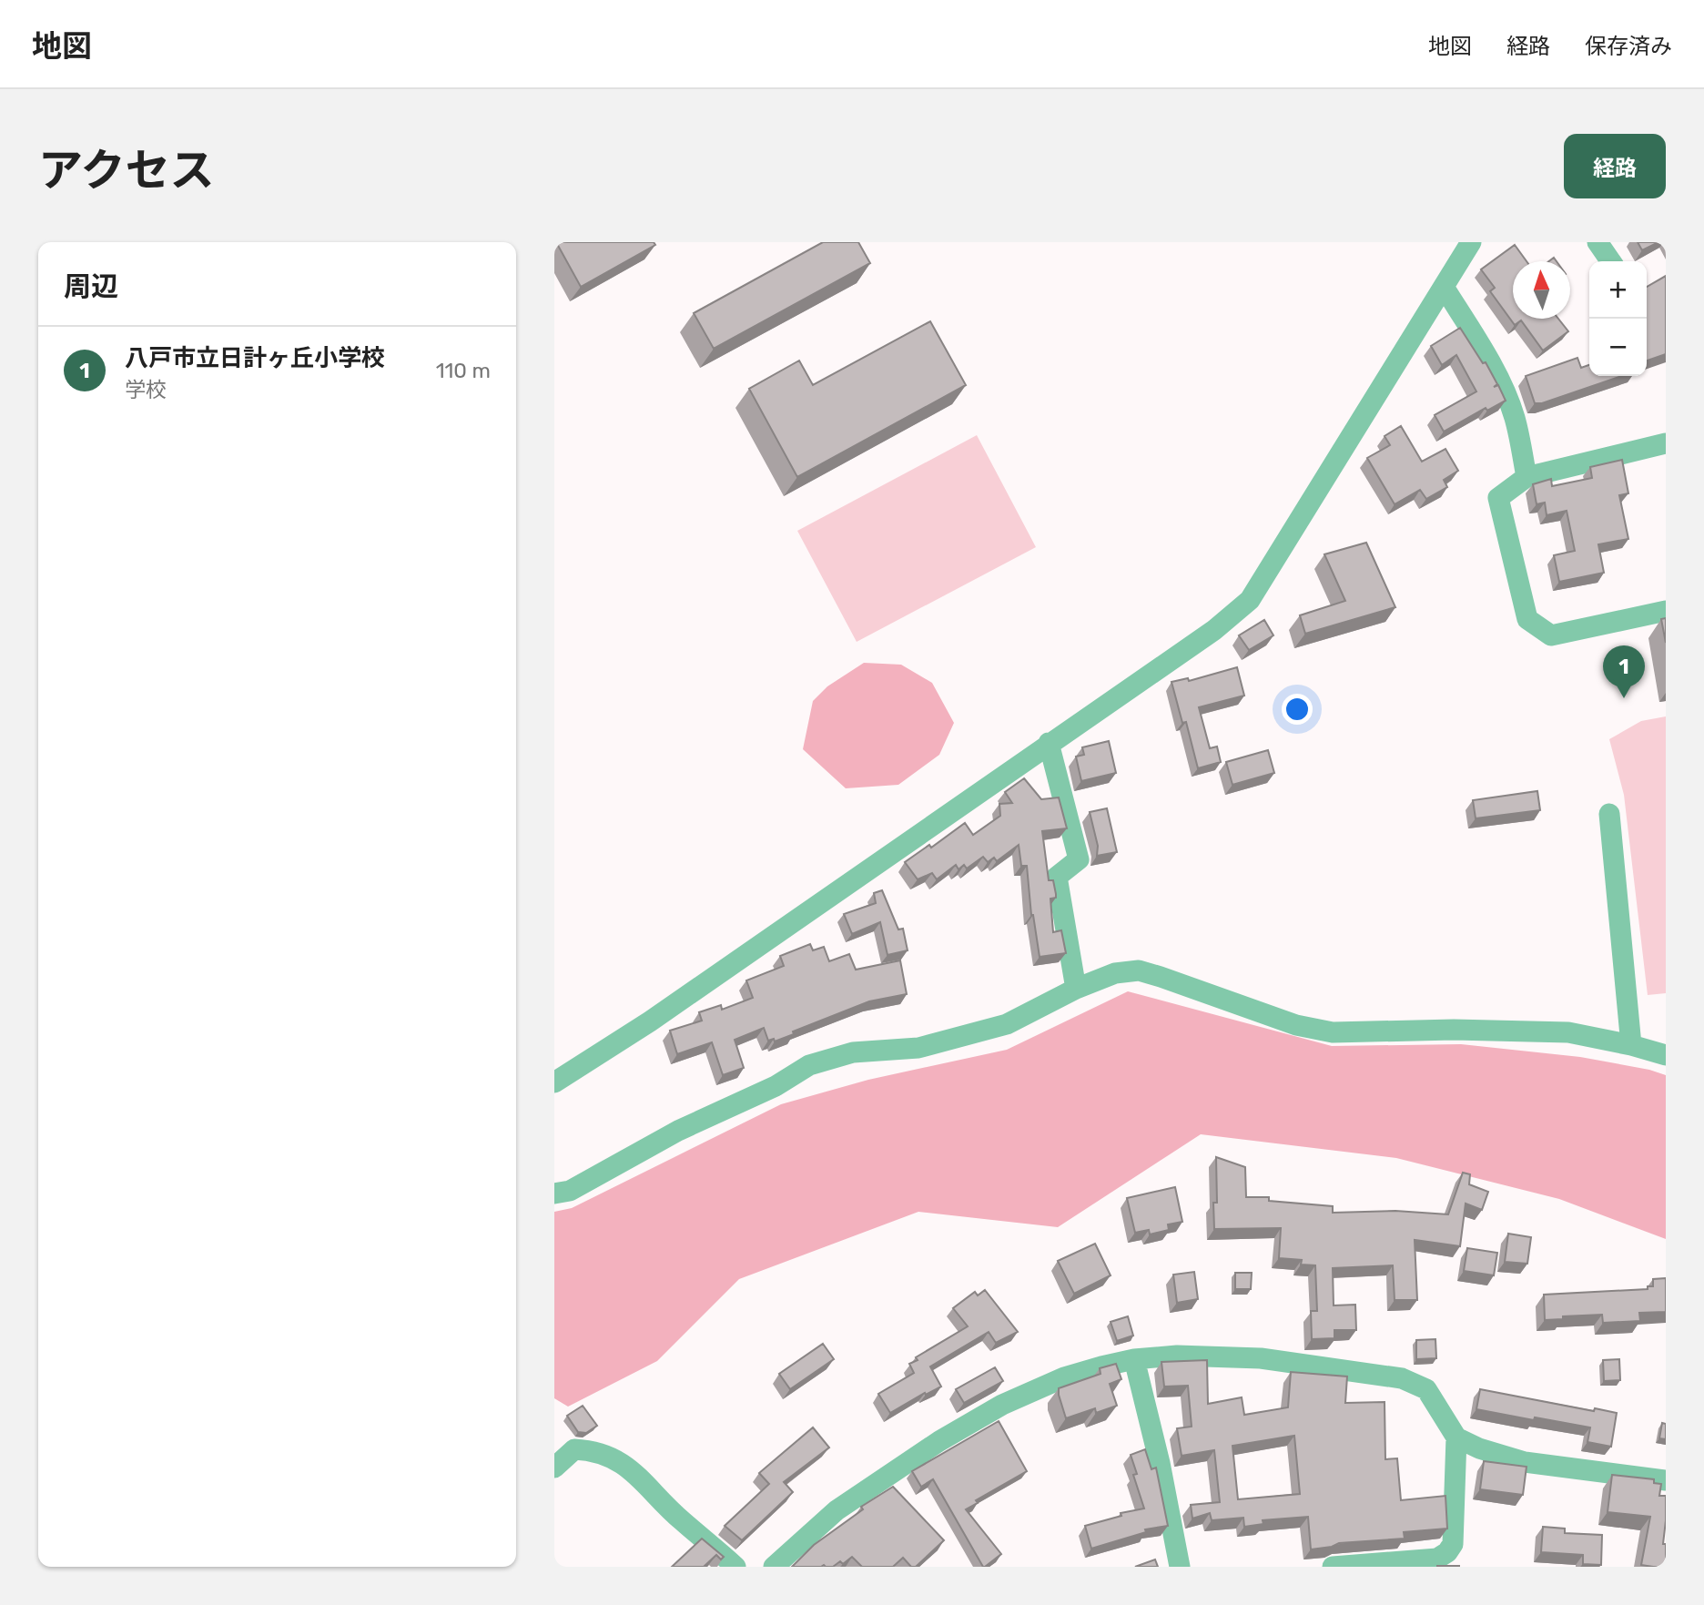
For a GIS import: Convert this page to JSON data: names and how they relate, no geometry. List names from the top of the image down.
{
  "north": "top",
  "page": {
    "header": "地図",
    "nav": ["地図", "経路", "保存済み"],
    "title": "アクセス",
    "buttons": "経路",
    "heading": "周辺",
    "map_buttons": ["+", "−"],
    "list": [
      {
        "mark": "1",
        "name": "八戸市立日計ヶ丘小学校",
        "note": "学校",
        "value": "110 m"
      }
    ],
    "pins": "1"
  }
}
